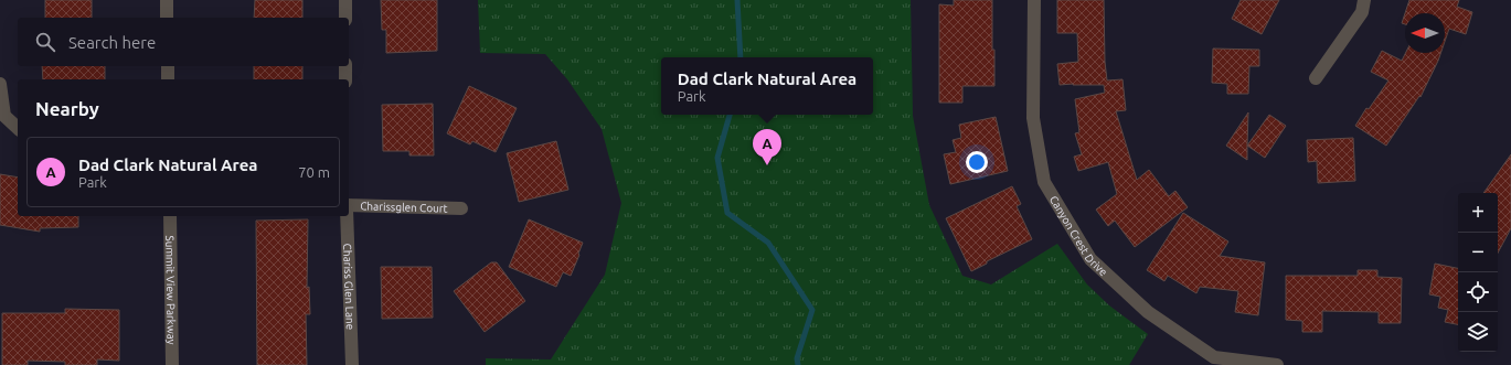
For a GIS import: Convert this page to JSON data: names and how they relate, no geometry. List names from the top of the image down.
{
  "streets": {
    "street": [
      "Charissglen Court",
      "Canyon Crest Drive",
      "Chariss Glen Lane",
      "Summit View Parkway"
    ]
  },
  "north": "left",
  "page": {
    "search": "Search here",
    "popup": ["Dad Clark Natural Area", "Park"],
    "heading": "Nearby",
    "pins": "A",
    "list": [
      {
        "mark": "A",
        "name": "Dad Clark Natural Area",
        "note": "Park",
        "value": "70 m"
      }
    ],
    "map_buttons": ["+", "−"]
  }
}
